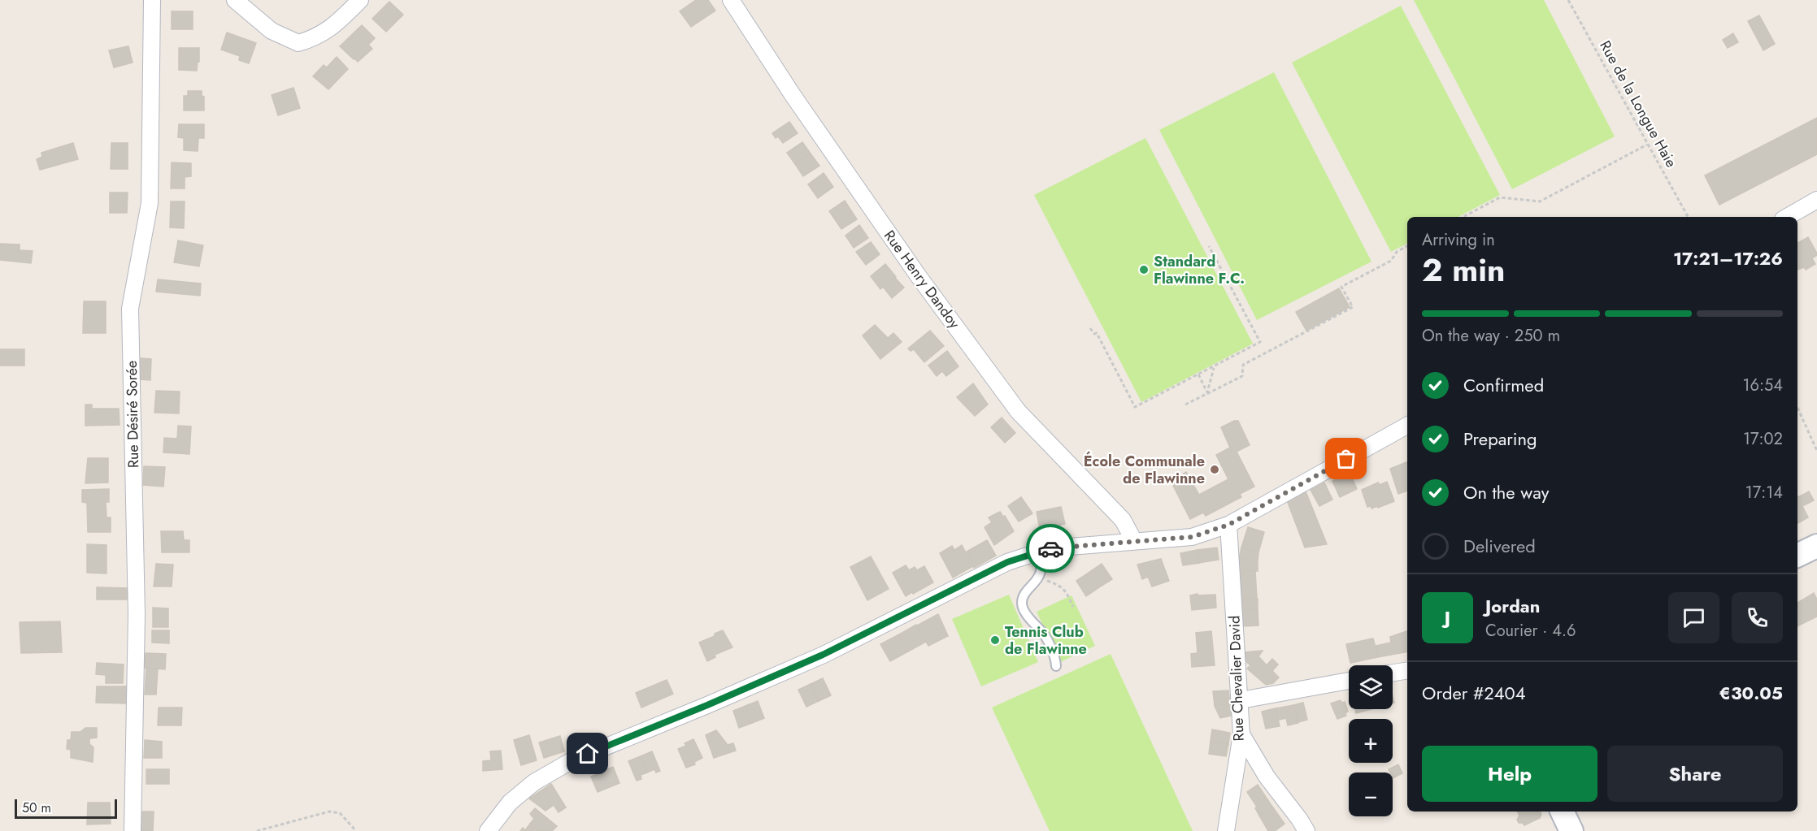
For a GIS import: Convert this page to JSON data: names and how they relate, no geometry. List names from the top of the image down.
{
  "streets": {
    "street": ["Rue Henry Dandoy", "Rue Désiré Sorée", "Rue Chevalier David"],
    "path": ["Rue de la Longue Haie"]
  },
  "places": ["Standard Flawinne F.C.", "École Communale de Flawinne", "Tennis Club de Flawinne"],
  "scale_bar": "50 m",
  "page": {
    "heading": ["2 min", "Arriving in", "17:21–17:26"],
    "panel": [
      "Jordan",
      "Courier · 4.6",
      "Order #2404",
      "€30.05"
    ],
    "bar": "On the way · 250 m",
    "list": [
      ["Confirmed", "16:54"],
      ["Preparing", "17:02"],
      ["On the way", "17:14"],
      "Delivered"
    ],
    "round": "J",
    "map_buttons": ["+", "−"],
    "buttons": ["Help", "Share"],
    "scale": "50 m"
  }
}
